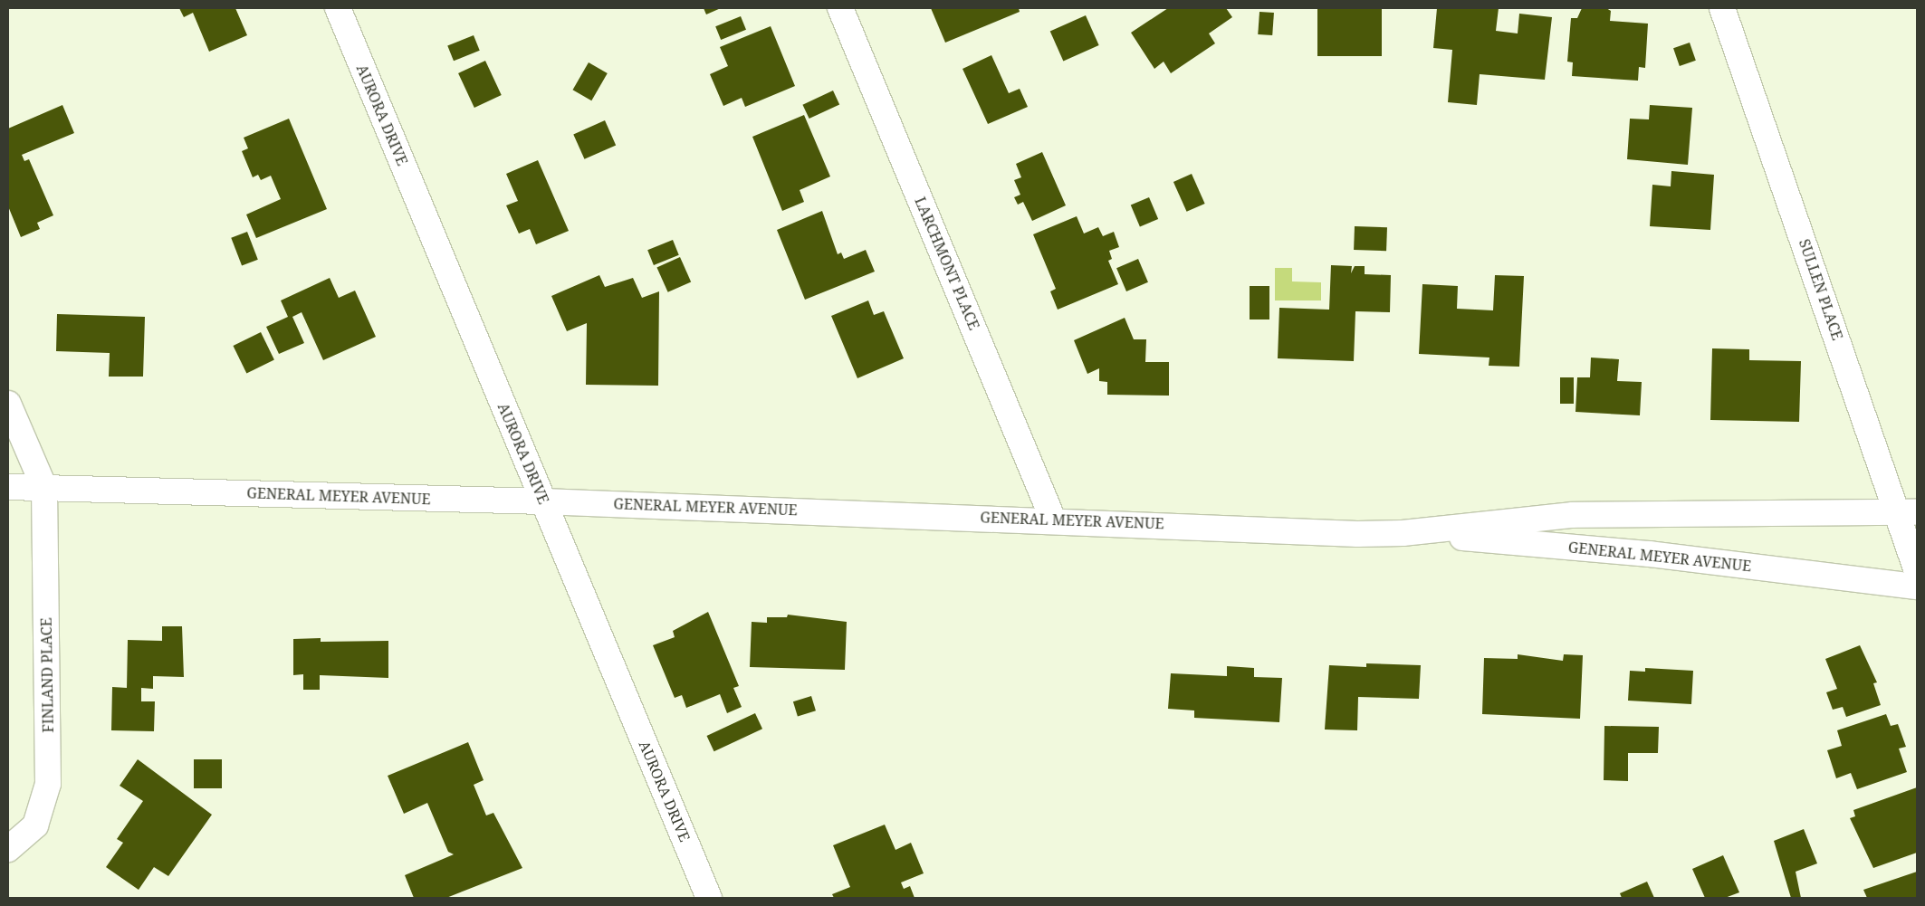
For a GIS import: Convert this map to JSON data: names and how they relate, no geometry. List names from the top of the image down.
{
  "streets": {
    "street": [
      "AURORA DRIVE",
      "LARCHMONT PLACE",
      "SULLEN PLACE",
      "GENERAL MEYER AVENUE",
      "FINLAND PLACE"
    ]
  },
  "crossings": [
    ["AURORA DRIVE", "GENERAL MEYER AVENUE"],
    ["LARCHMONT PLACE", "GENERAL MEYER AVENUE"],
    ["SULLEN PLACE", "GENERAL MEYER AVENUE"],
    ["GENERAL MEYER AVENUE", "FINLAND PLACE"]
  ]
}
